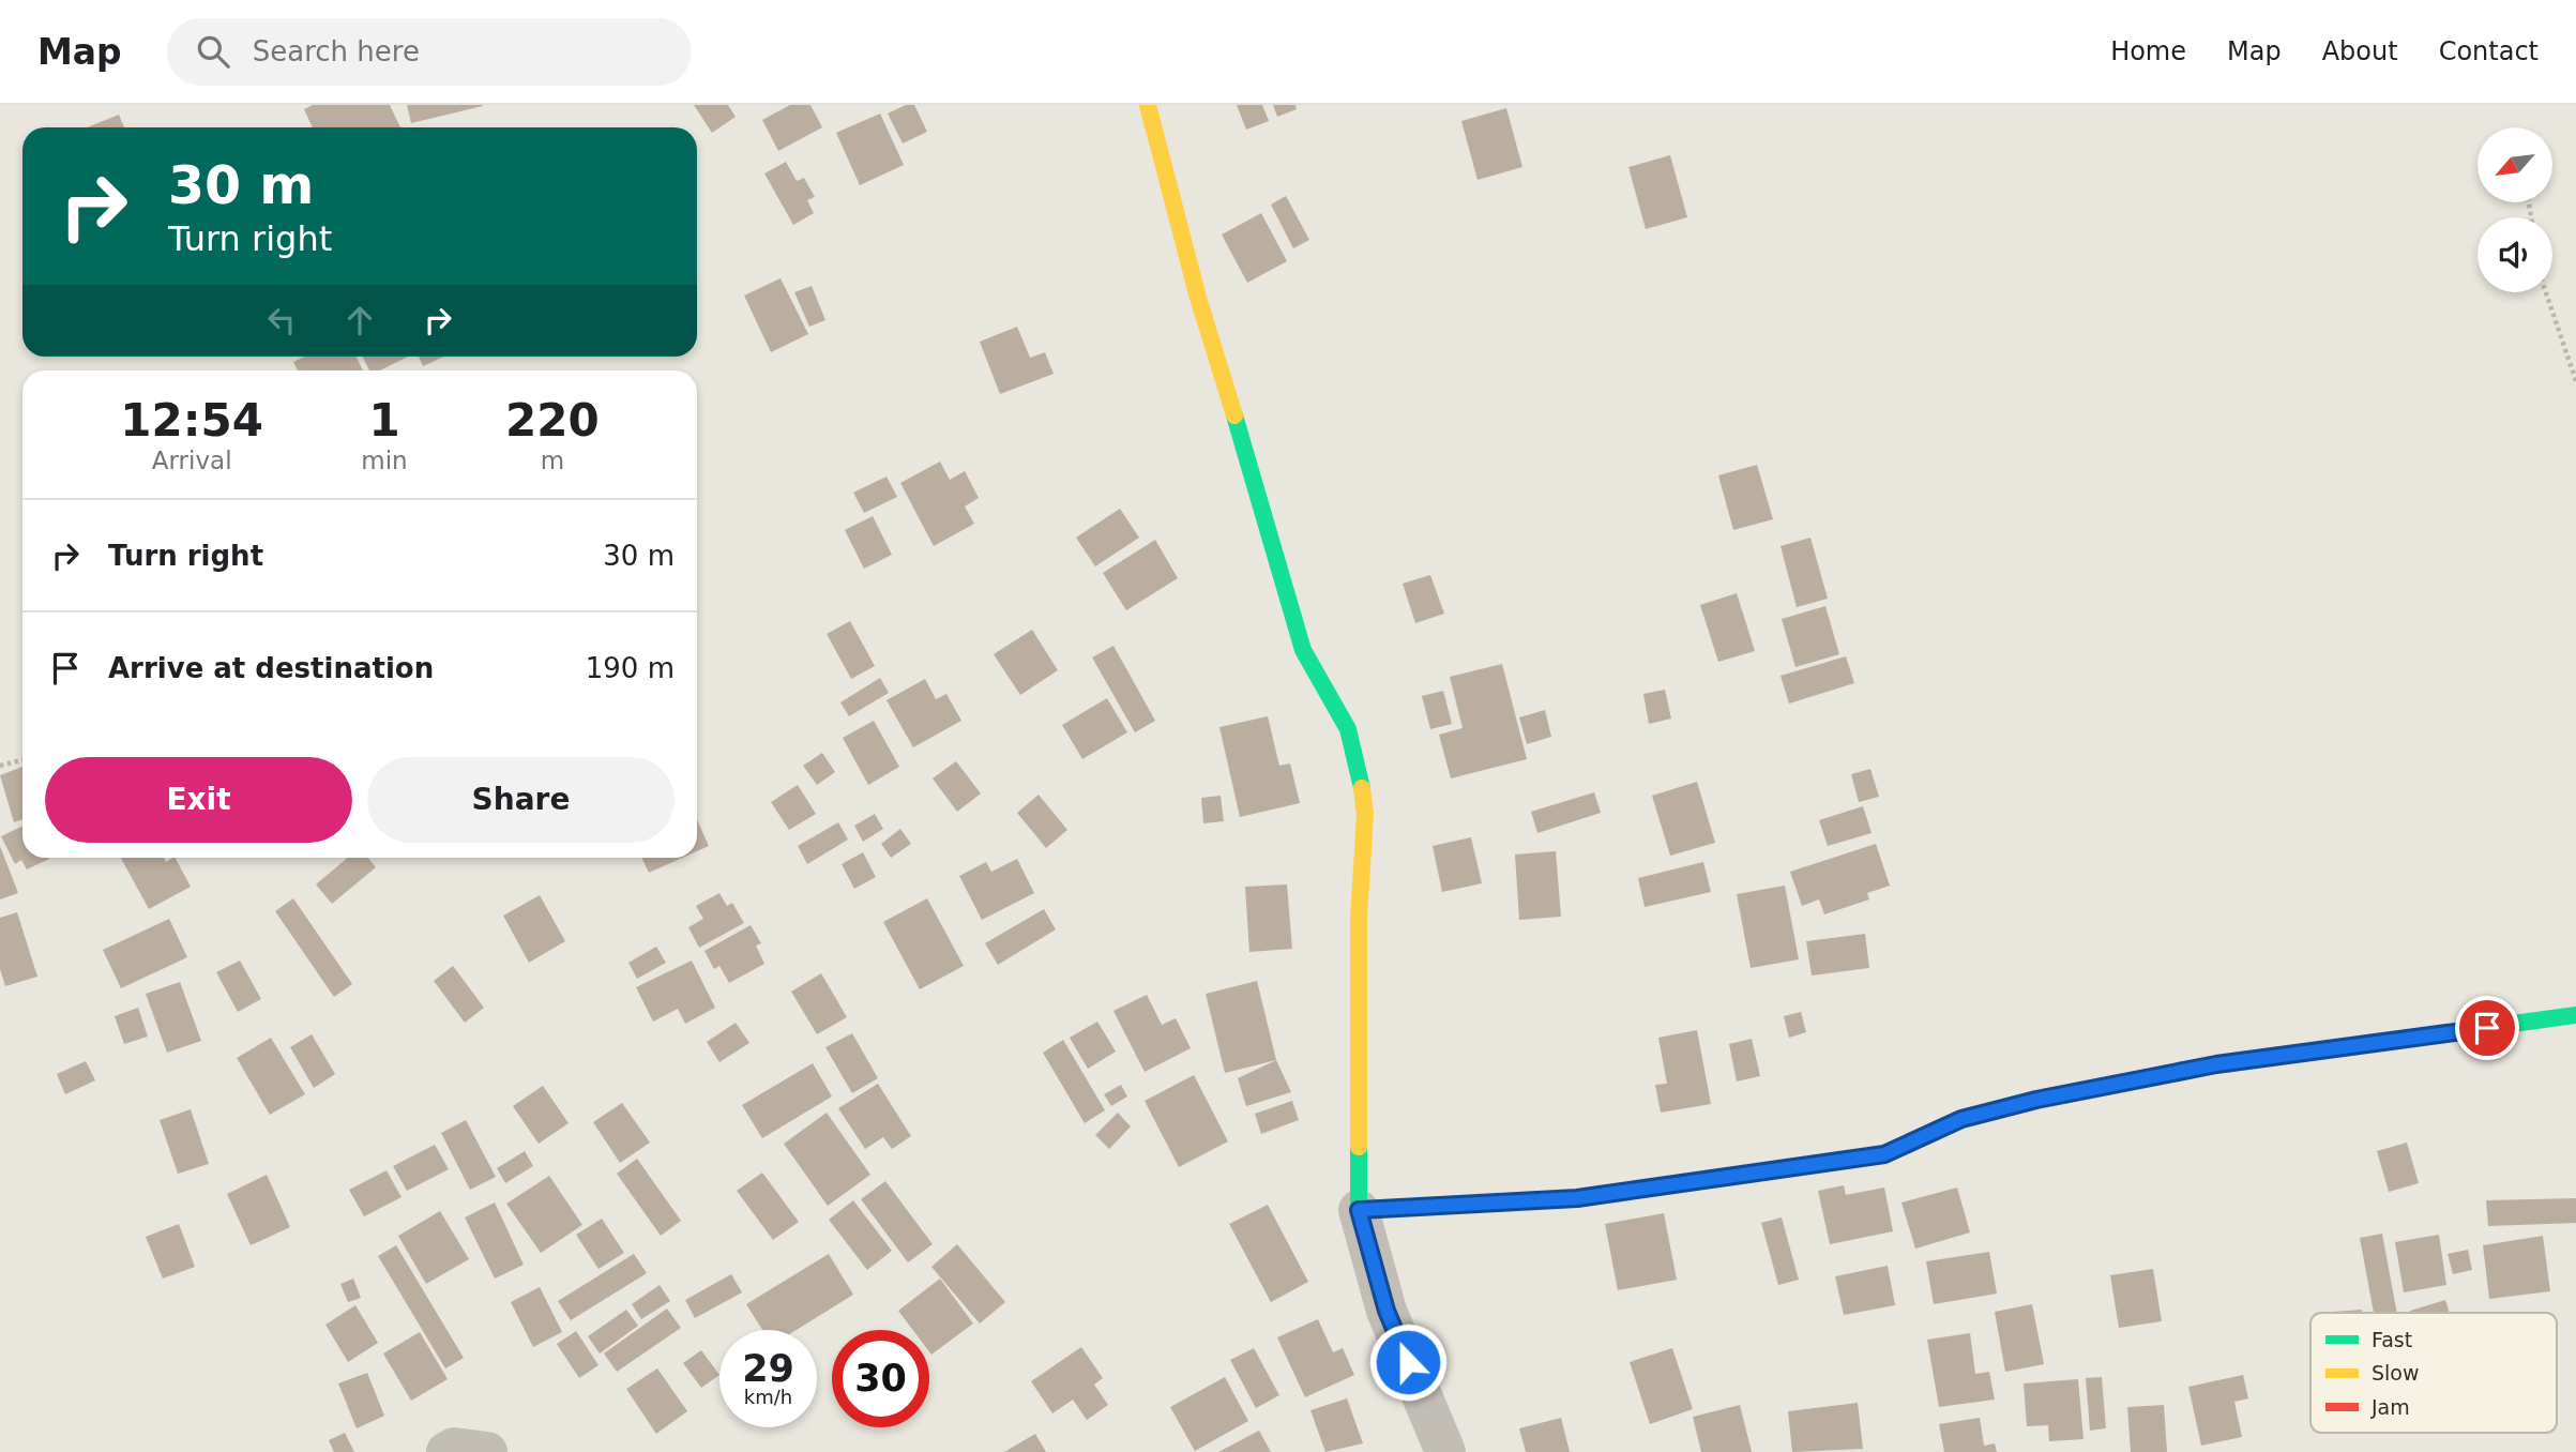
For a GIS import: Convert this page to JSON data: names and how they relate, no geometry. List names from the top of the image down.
{
  "legend": ["Fast", "Slow", "Jam"],
  "north": "bottom left",
  "page": {
    "header": "Map",
    "search": "Search here",
    "nav": [
      "Home",
      "Map",
      "About",
      "Contact"
    ],
    "turn": ["30 m", "Turn right"],
    "eta": [
      "12:54",
      "Arrival",
      "1",
      "min",
      "220",
      "m"
    ],
    "list": [
      {
        "name": "Turn right",
        "value": "30 m"
      },
      {
        "name": "Arrive at destination",
        "value": "190 m"
      }
    ],
    "buttons": ["Exit", "Share"],
    "speed": "29 km/h",
    "limit": "30"
  }
}
